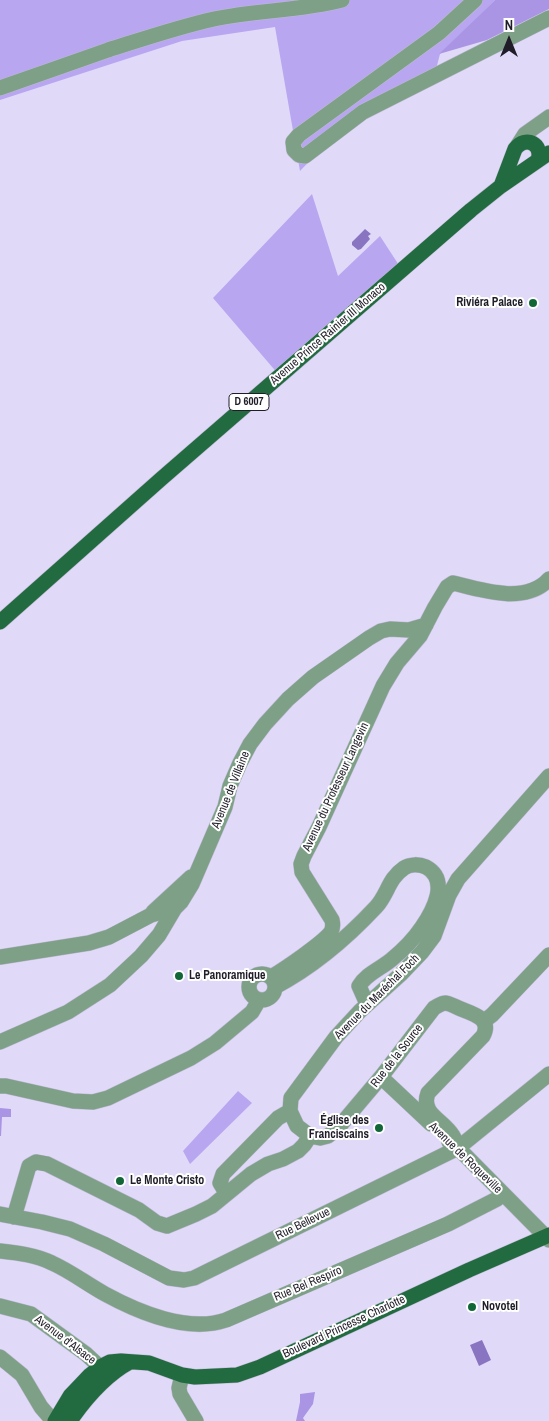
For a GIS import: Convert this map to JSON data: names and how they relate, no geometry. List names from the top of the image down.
{
  "streets": {
    "main road": ["Avenue Prince Rainier III Monaco", "D 6007", "Boulevard Princesse Charlotte"],
    "street": [
      "Avenue du Professeur Langevin",
      "Avenue de Villaine",
      "Avenue du Maréchal Foch",
      "Rue de la Source",
      "Avenue de Roqueville",
      "Rue Bellevue",
      "Rue Bel Respiro",
      "Avenue d'Alsace"
    ]
  },
  "crossings": [
    ["Avenue du Professeur Langevin", "Avenue de Villaine"],
    ["Rue de la Source", "Avenue de Roqueville"],
    ["Avenue de Roqueville", "Rue Bellevue"],
    ["Avenue de Roqueville", "Rue Bel Respiro"],
    ["Avenue de Roqueville", "Boulevard Princesse Charlotte"],
    ["Boulevard Princesse Charlotte", "Avenue d'Alsace"]
  ],
  "places": [
    "Riviéra Palace",
    "Le Panoramique",
    "Église des Franciscains",
    "Le Monte Cristo",
    "Novotel"
  ],
  "north": "top"
}
